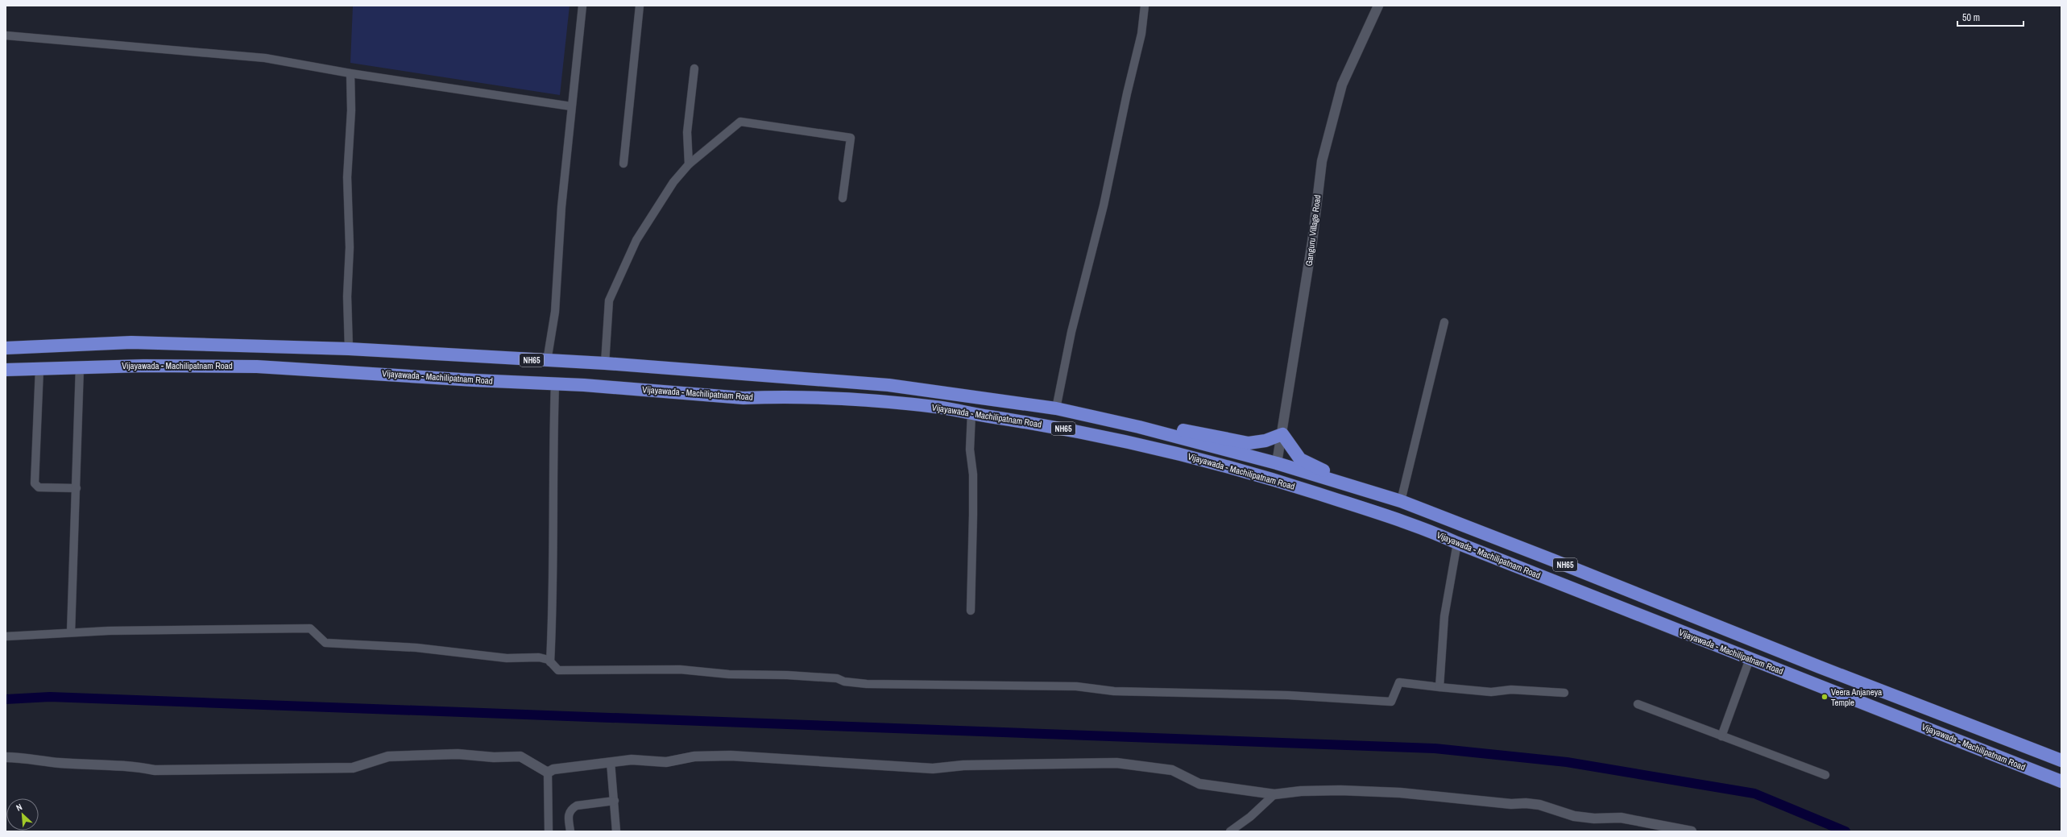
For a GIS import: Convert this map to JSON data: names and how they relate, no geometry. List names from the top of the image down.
{
  "streets": {
    "highway": ["NH65", "Vijayawada - Machilipatnam Road"],
    "street": ["Ganguru Village Road"]
  },
  "crossings": [
    ["Ganguru Village Road", "Vijayawada - Machilipatnam Road"]
  ],
  "places": ["Veera Anjaneya Temple"],
  "scale_bar": "50 m",
  "north": "top left"
}
